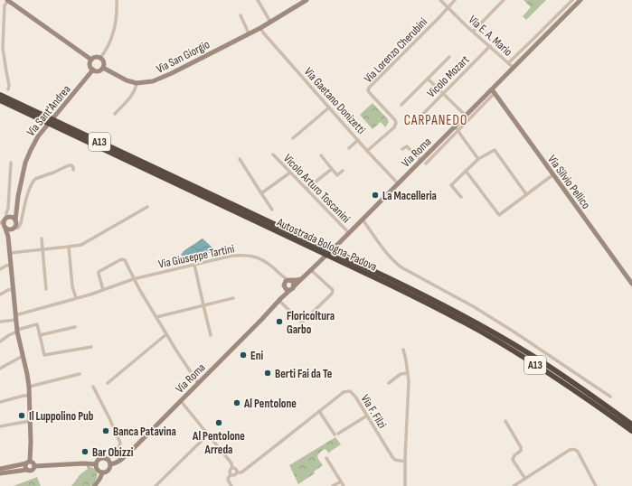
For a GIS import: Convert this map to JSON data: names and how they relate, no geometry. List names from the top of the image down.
{
  "streets": {
    "highway": ["A13", "Autostrada Bologna-Padova"],
    "street": [
      "Via E. A. Mario",
      "Via Lorenzo Cherubini",
      "Via San Giorgio",
      "Vicolo Mozart",
      "Via Gaetano Donizetti",
      "Via Sant'Andrea",
      "Via Roma",
      "Via Silvio Pellico",
      "Vicolo Arturo Toscanini",
      "Via Giuseppe Tartini",
      "Via F. Filzi"
    ]
  },
  "crossings": [
    ["Via E. A. Mario", "Via Lorenzo Cherubini"],
    ["Via E. A. Mario", "Vicolo Mozart"],
    ["Via E. A. Mario", "Via Roma"],
    ["Via Lorenzo Cherubini", "Via Gaetano Donizetti"],
    ["Via San Giorgio", "Via Gaetano Donizetti"],
    ["Via San Giorgio", "Via Sant'Andrea"],
    ["Via Gaetano Donizetti", "Via Roma"],
    ["Via Roma", "Via Silvio Pellico"],
    ["Via Roma", "Vicolo Arturo Toscanini"],
    ["Via Roma", "Via Giuseppe Tartini"]
  ],
  "districts": ["CARPANEDO"],
  "places": [
    "La Macelleria",
    "Floricoltura Garbo",
    "Eni",
    "Berti Fai da Te",
    "Al Pentolone",
    "Il Luppolino Pub",
    "Al Pentolone Arreda",
    "Banca Patavina",
    "Bar Obizzi"
  ]
}
